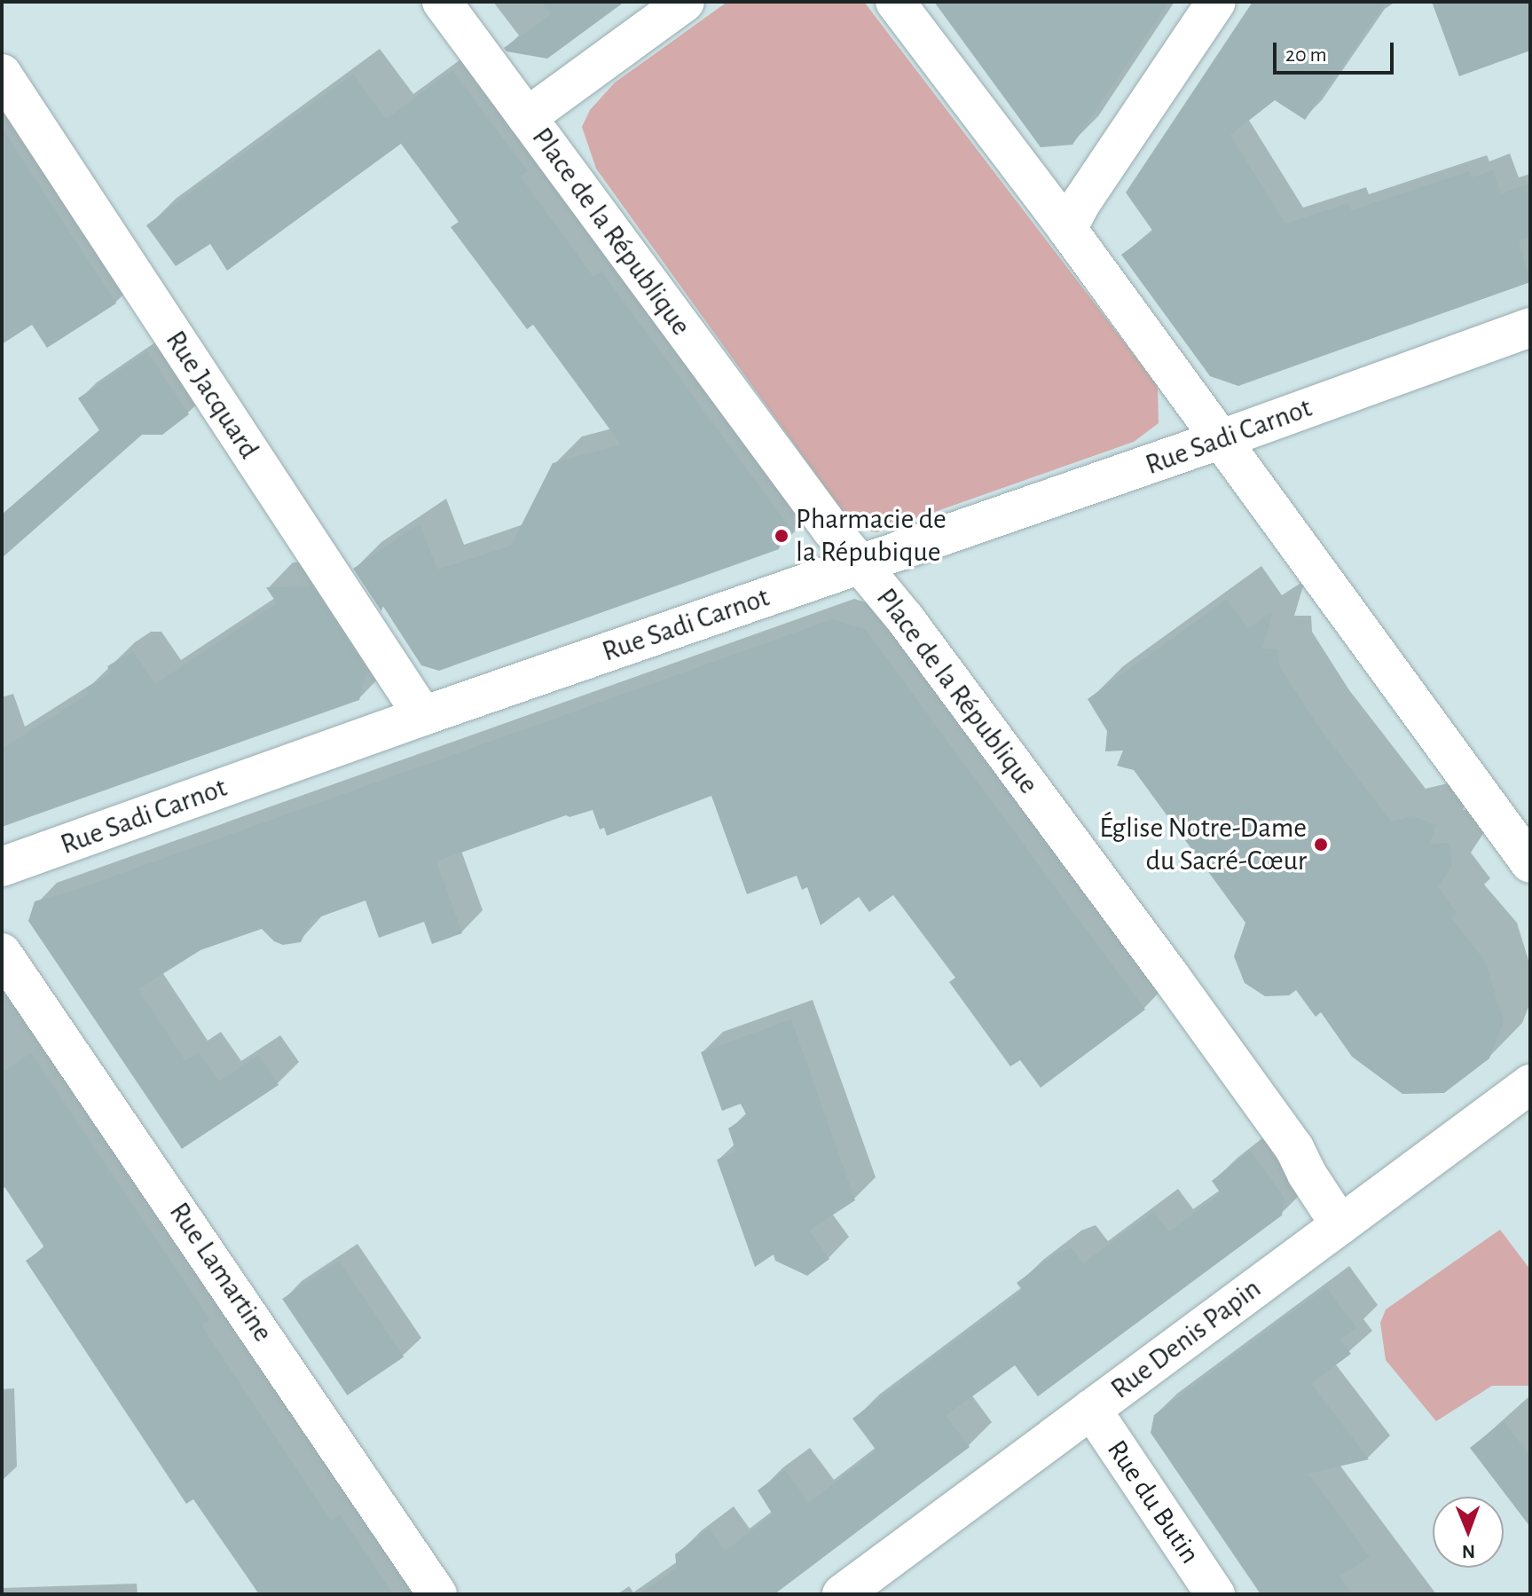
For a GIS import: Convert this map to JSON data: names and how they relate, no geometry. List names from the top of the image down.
{
  "streets": {
    "street": [
      "Place de la République",
      "Rue Jacquard",
      "Rue Sadi Carnot",
      "Rue Lamartine",
      "Rue Denis Papin",
      "Rue du Butin"
    ]
  },
  "crossings": [
    ["Place de la République", "Rue Sadi Carnot"],
    ["Place de la République", "Rue Denis Papin"],
    ["Rue Jacquard", "Rue Sadi Carnot"],
    ["Rue Denis Papin", "Rue du Butin"]
  ],
  "places": ["Pharmacie de la Répubique", "Église Notre-Dame du Sacré-Cœur"],
  "scale_bar": "20 m",
  "north": "bottom"
}
